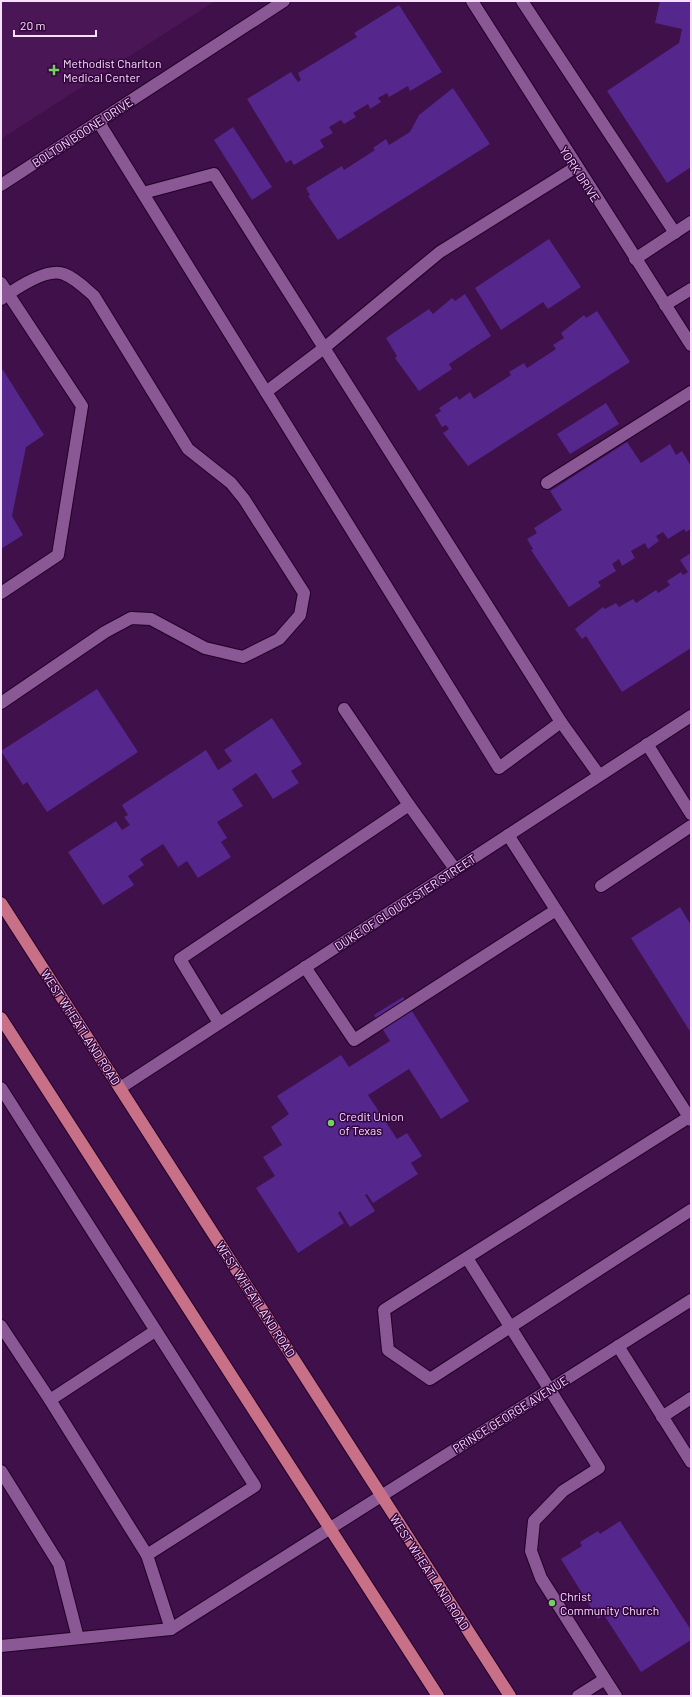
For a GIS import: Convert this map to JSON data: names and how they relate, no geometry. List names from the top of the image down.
{
  "streets": {
    "main road": ["WEST WHEATLAND ROAD"],
    "street": [
      "BOLTON BOONE DRIVE",
      "YORK DRIVE",
      "DUKE OF GLOUCESTER STREET",
      "PRINCE GEORGE AVENUE"
    ]
  },
  "crossings": [
    ["DUKE OF GLOUCESTER STREET", "WEST WHEATLAND ROAD"],
    ["WEST WHEATLAND ROAD", "PRINCE GEORGE AVENUE"]
  ],
  "places": {
    "health": ["Methodist Charlton Medical Center"],
    "other": ["Credit Union of Texas", "Christ Community Church"]
  },
  "scale_bar": "20 m"
}
